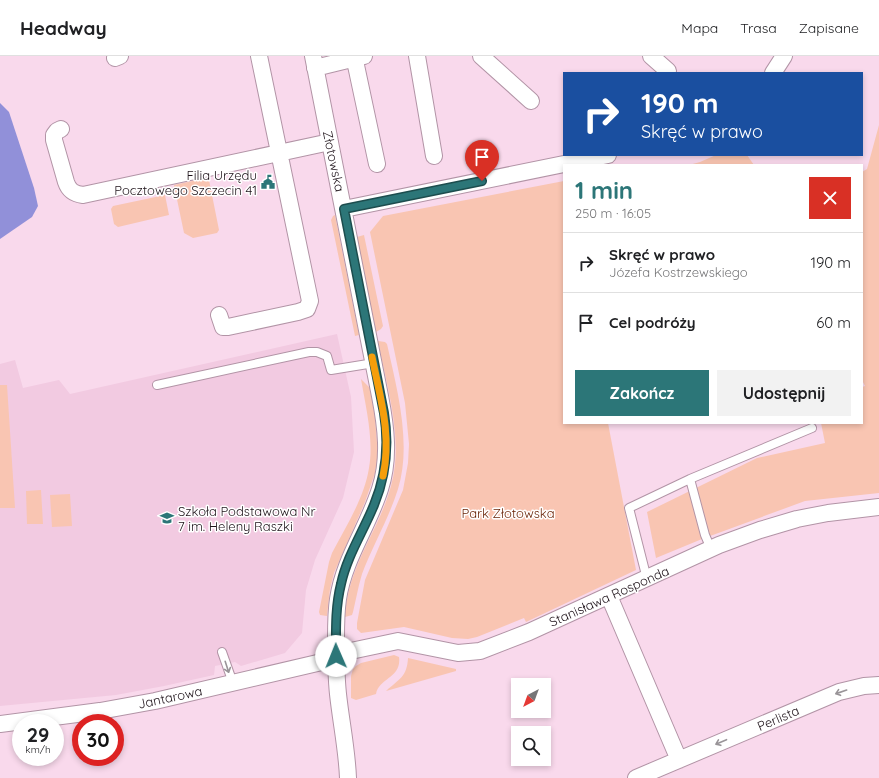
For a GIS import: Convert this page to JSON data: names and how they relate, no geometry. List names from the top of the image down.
{
  "streets": {
    "street": [
      "Złotowska",
      "Stanisława Rosponda",
      "Jantarowa",
      "Perlista"
    ]
  },
  "crossings": [
    ["Złotowska", "Stanisława Rosponda"],
    ["Złotowska", "Jantarowa"],
    ["Stanisława Rosponda", "Jantarowa"]
  ],
  "one_way": ["Perlista"],
  "parks": ["Park Złotowska"],
  "places": {
    "public building": ["Filia Urzędu Pocztowego Szczecin 41"],
    "school or university": ["Szkoła Podstawowa Nr 7 im. Heleny Raszki"]
  },
  "north": "bottom left",
  "page": {
    "header": "Headway",
    "nav": ["Mapa", "Trasa", "Zapisane"],
    "turn": ["190 m", "Skręć w prawo"],
    "heading": ["1 min", "250 m · 16:05"],
    "list": [
      {
        "name": "Skręć w prawo",
        "note": "Józefa Kostrzewskiego",
        "value": "190 m"
      },
      {
        "name": "Cel podróży",
        "value": "60 m"
      }
    ],
    "buttons": ["Zakończ", "Udostępnij"],
    "speed": "29 km/h",
    "limit": "30"
  }
}
